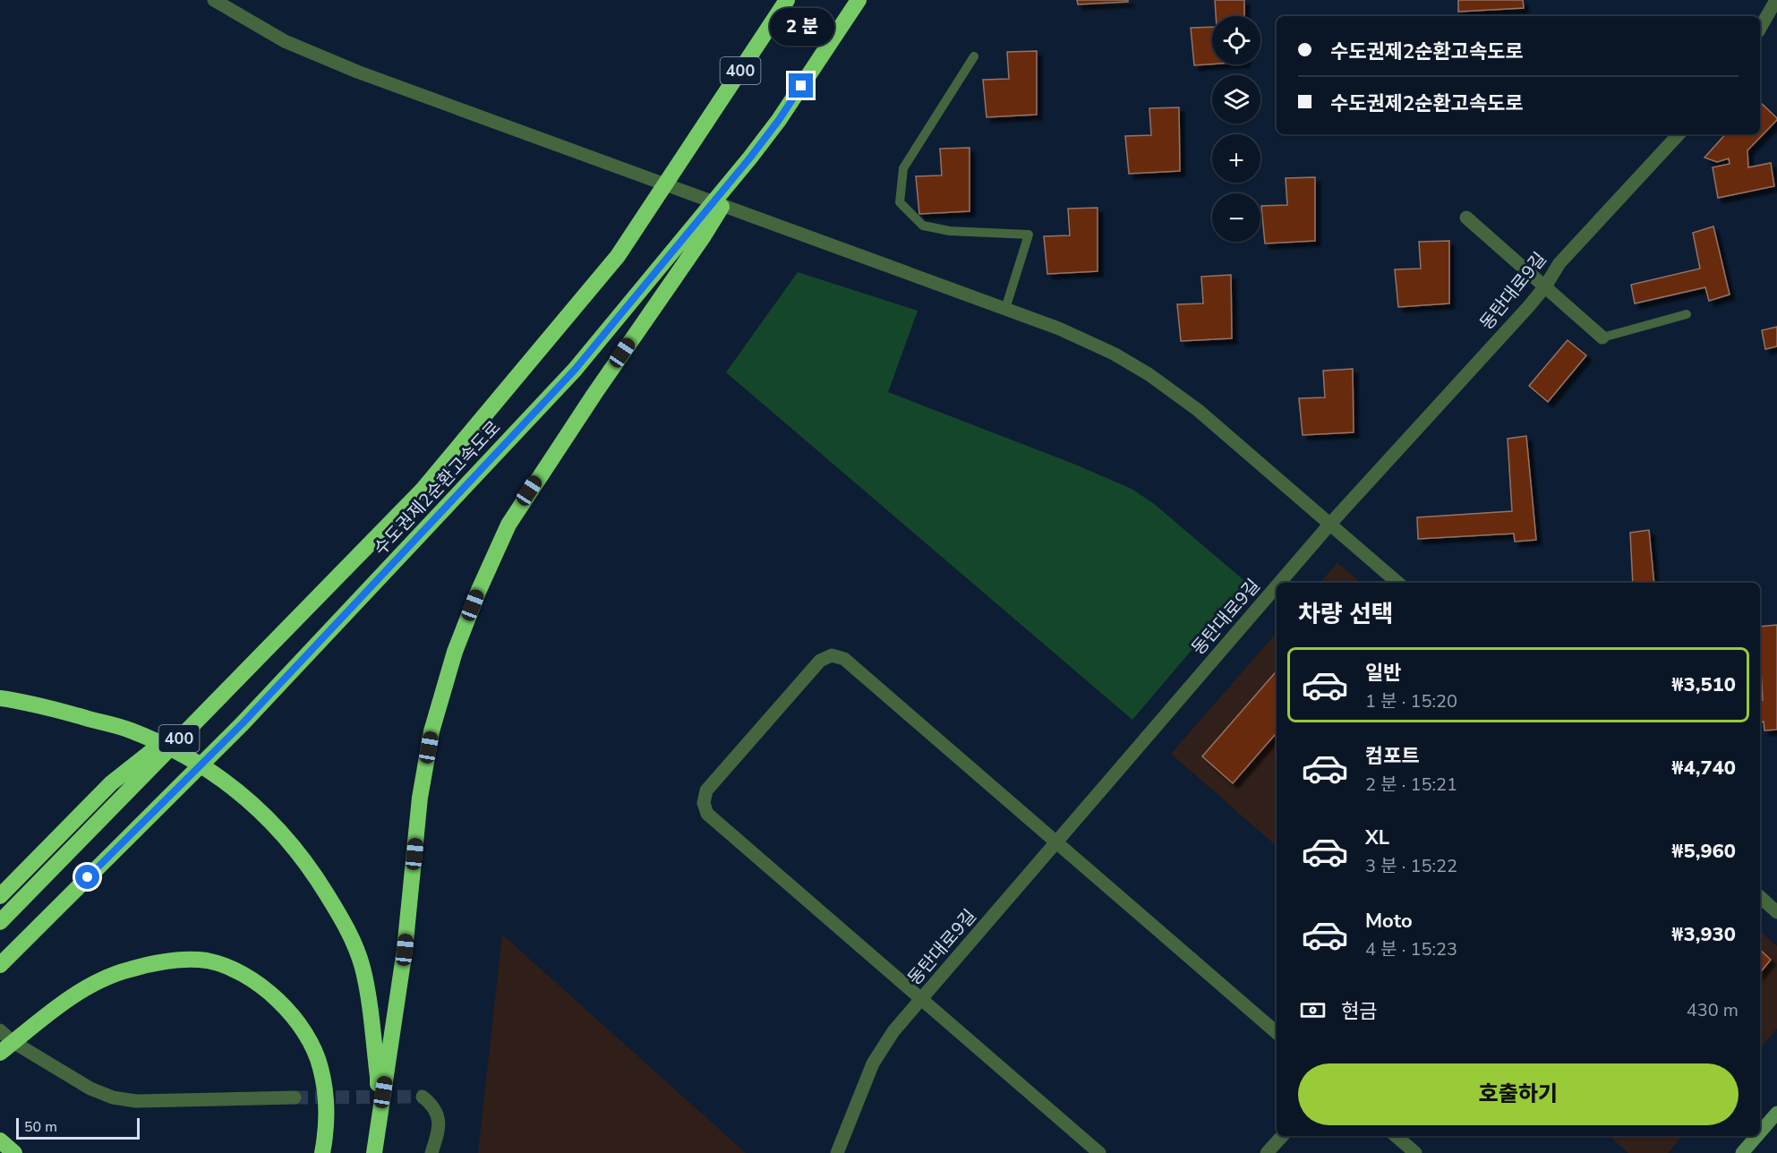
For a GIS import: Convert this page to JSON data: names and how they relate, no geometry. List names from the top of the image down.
{
  "streets": {
    "highway": ["400", "수도권제2순환고속도로"],
    "street": ["동탄대로9길"]
  },
  "crossings": [
    ["400", "수도권제2순환고속도로"]
  ],
  "scale_bar": "50 m",
  "page": {
    "bubble": "2 분",
    "map_buttons": ["+", "−"],
    "banner": ["수도권제2순환고속도로", "수도권제2순환고속도로"],
    "heading": "차량 선택",
    "list": [
      {
        "name": "일반",
        "note": "1 분 · 15:20",
        "value": "₩3,510"
      },
      {
        "name": "컴포트",
        "note": "2 분 · 15:21",
        "value": "₩4,740"
      },
      {
        "name": "XL",
        "note": "3 분 · 15:22",
        "value": "₩5,960"
      },
      {
        "name": "Moto",
        "note": "4 분 · 15:23",
        "value": "₩3,930"
      }
    ],
    "pay": ["현금", "430 m"],
    "buttons": "호출하기",
    "scale": "50 m"
  }
}
